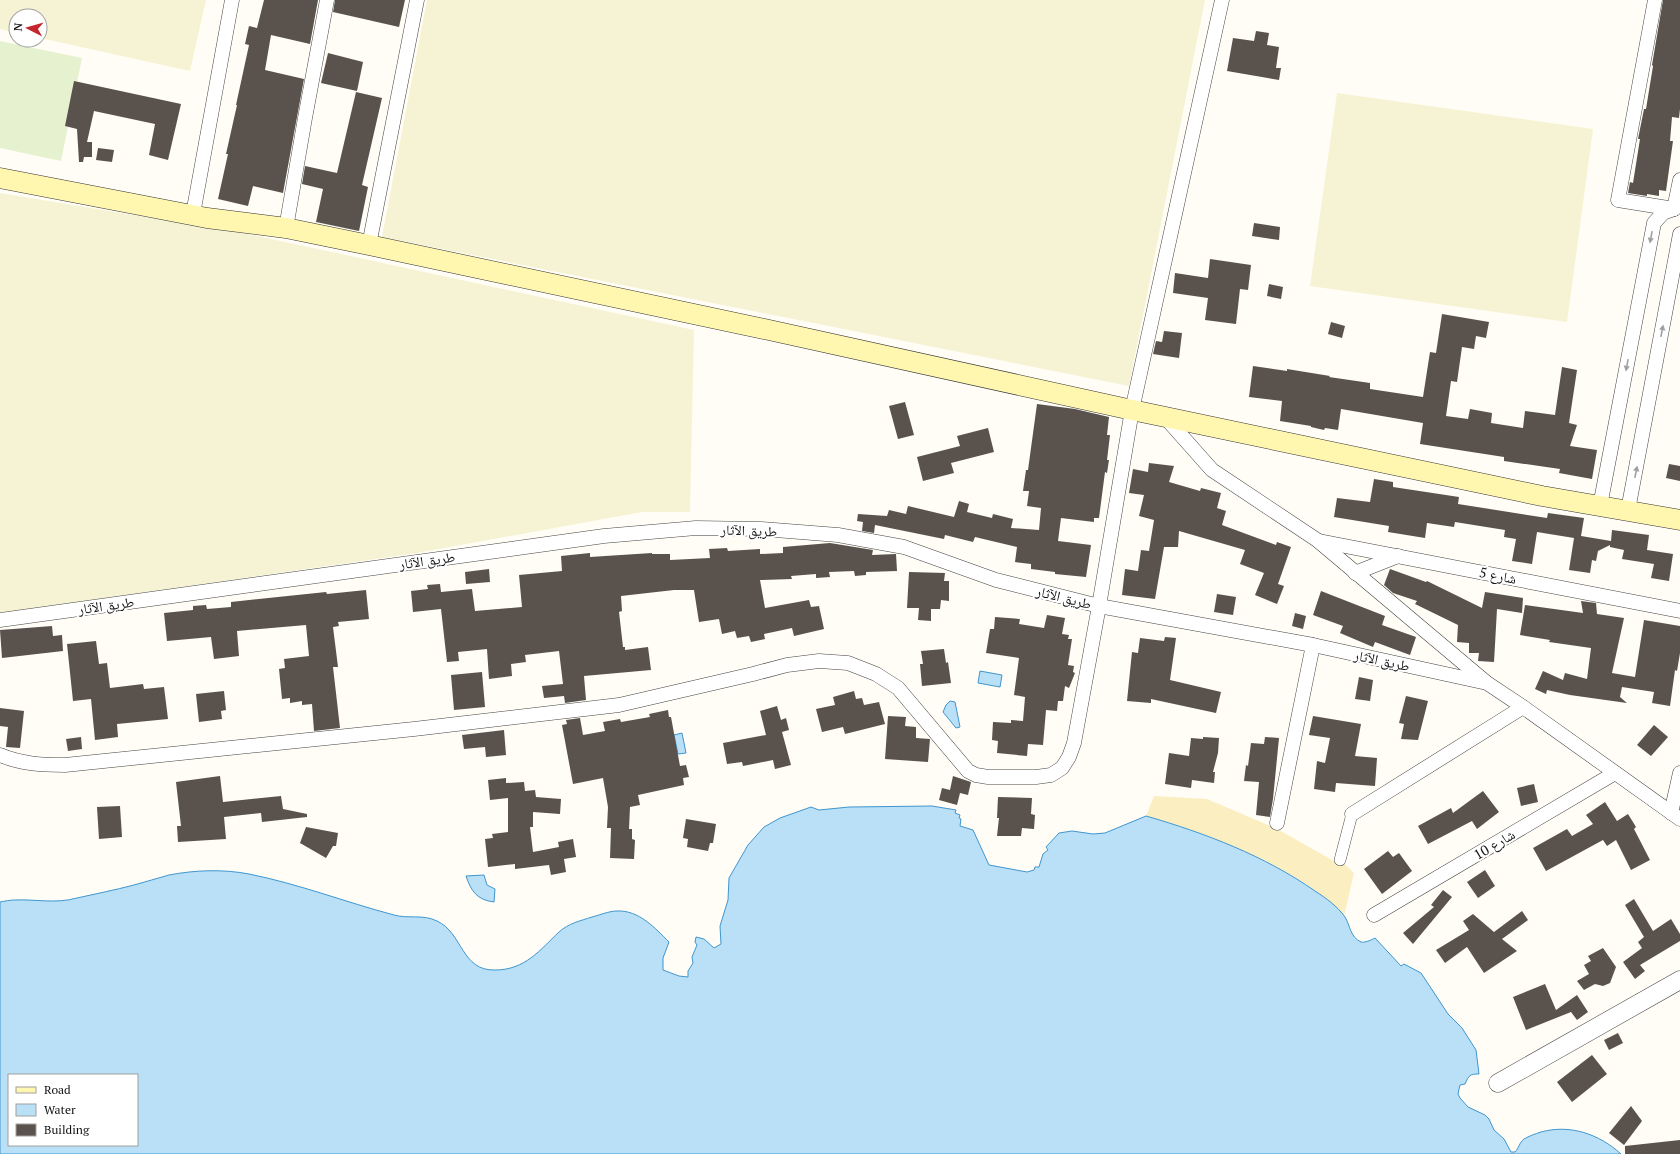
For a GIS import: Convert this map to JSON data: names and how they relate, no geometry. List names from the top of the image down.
{
  "streets": {
    "street": ["طريق الآثار", "شارع 5", "شارع 10"]
  },
  "legend": ["Road", "Water", "Building"],
  "north": "left"
}
